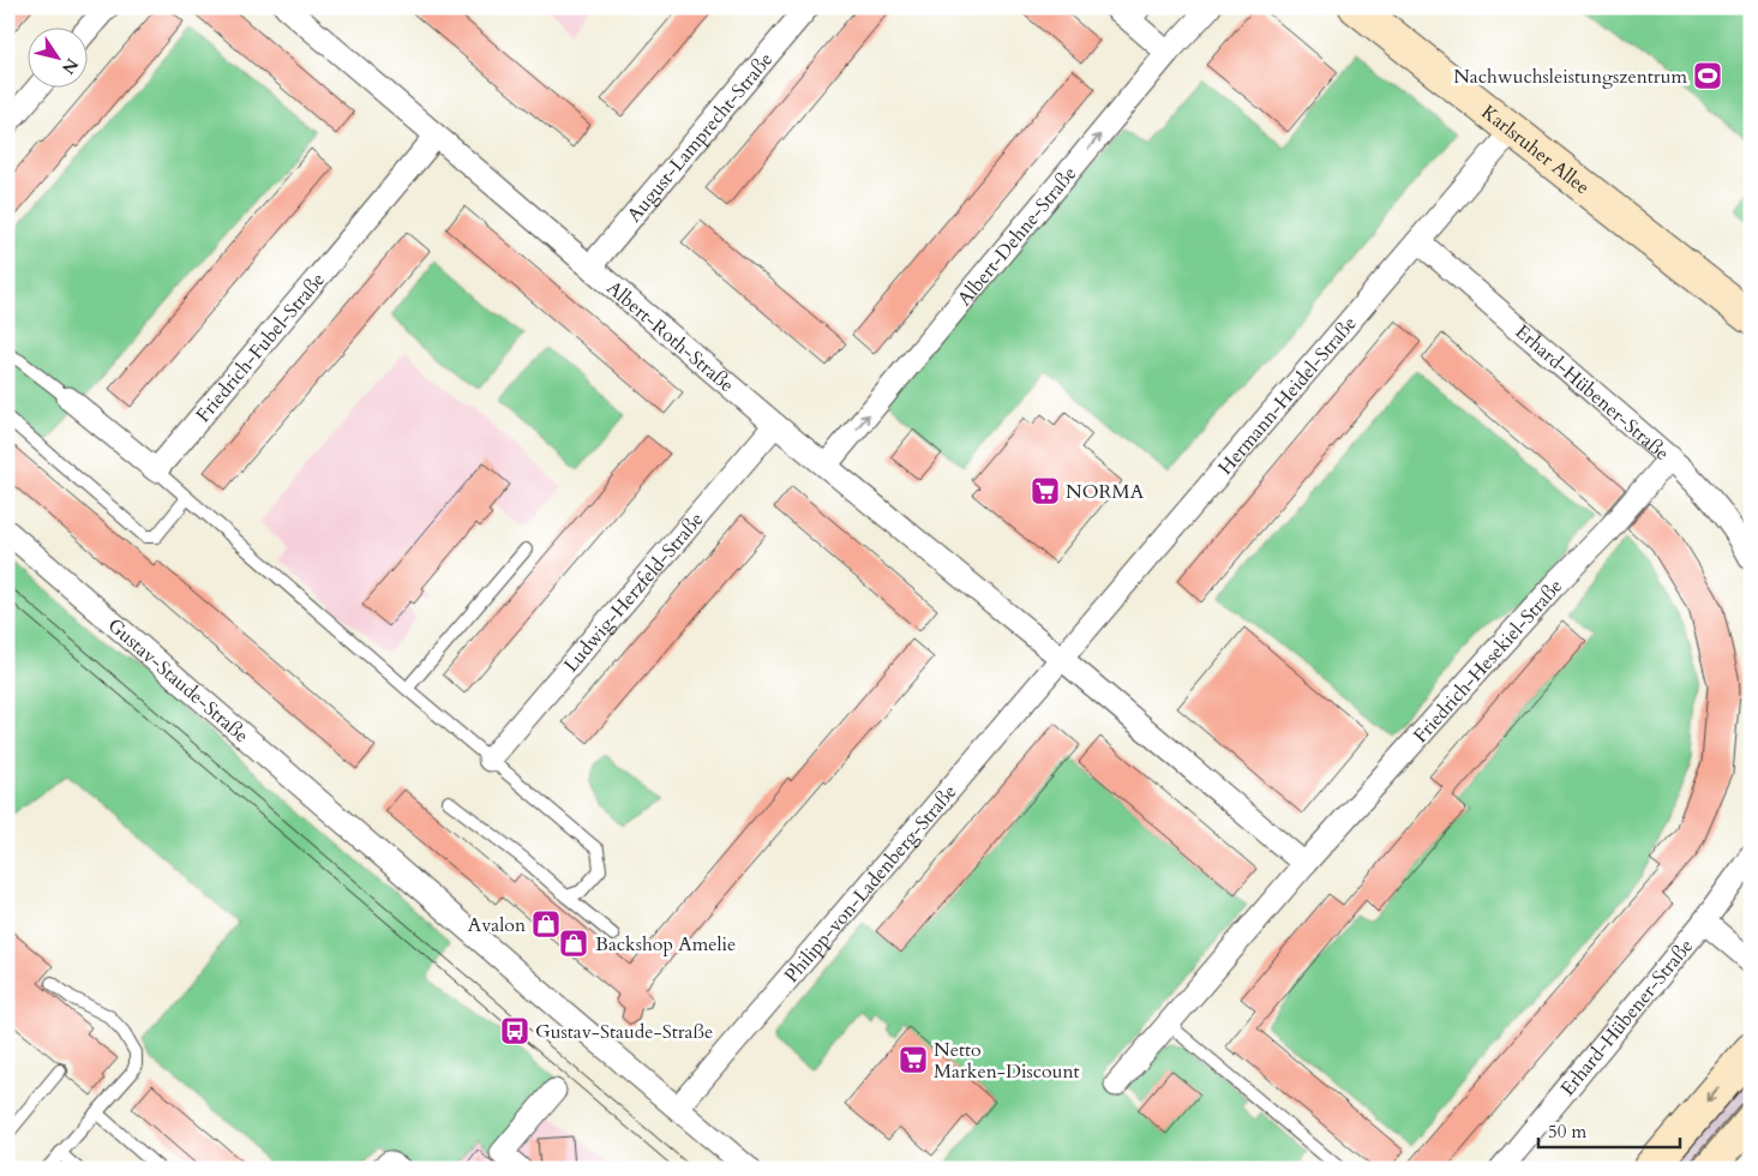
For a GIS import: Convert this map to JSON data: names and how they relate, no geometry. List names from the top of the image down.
{
  "streets": {
    "street": [
      "August-Lamprecht-Straße",
      "Karlsruher Allee",
      "Albert-Dehne-Straße",
      "Albert-Roth-Straße",
      "Friedrich-Fubel-Straße",
      "Erhard-Hübener-Straße",
      "Hermann-Heidel-Straße",
      "Ludwig-Herzfeld-Straße",
      "Friedrich-Hesekiel-Straße",
      "Gustav-Staude-Straße",
      "Philipp-von-Ladenberg-Straße"
    ]
  },
  "crossings": [
    ["August-Lamprecht-Straße", "Albert-Roth-Straße"],
    ["Karlsruher Allee", "Hermann-Heidel-Straße"],
    ["Albert-Dehne-Straße", "Albert-Roth-Straße"],
    ["Albert-Roth-Straße", "Friedrich-Fubel-Straße"],
    ["Albert-Roth-Straße", "Hermann-Heidel-Straße"],
    ["Albert-Roth-Straße", "Ludwig-Herzfeld-Straße"],
    ["Albert-Roth-Straße", "Philipp-von-Ladenberg-Straße"],
    ["Erhard-Hübener-Straße", "Hermann-Heidel-Straße"],
    ["Erhard-Hübener-Straße", "Friedrich-Hesekiel-Straße"],
    ["Hermann-Heidel-Straße", "Philipp-von-Ladenberg-Straße"],
    ["Gustav-Staude-Straße", "Philipp-von-Ladenberg-Straße"]
  ],
  "one_way": ["Albert-Dehne-Straße"],
  "places": {
    "sports": ["Nachwuchsleistungszentrum"],
    "supermarket": ["NORMA", "Netto Marken-Discount"],
    "shop": ["Avalon", "Backshop Amelie"],
    "bus stop": ["Gustav-Staude-Straße"]
  },
  "scale_bar": "50 m",
  "north": "bottom right"
}
